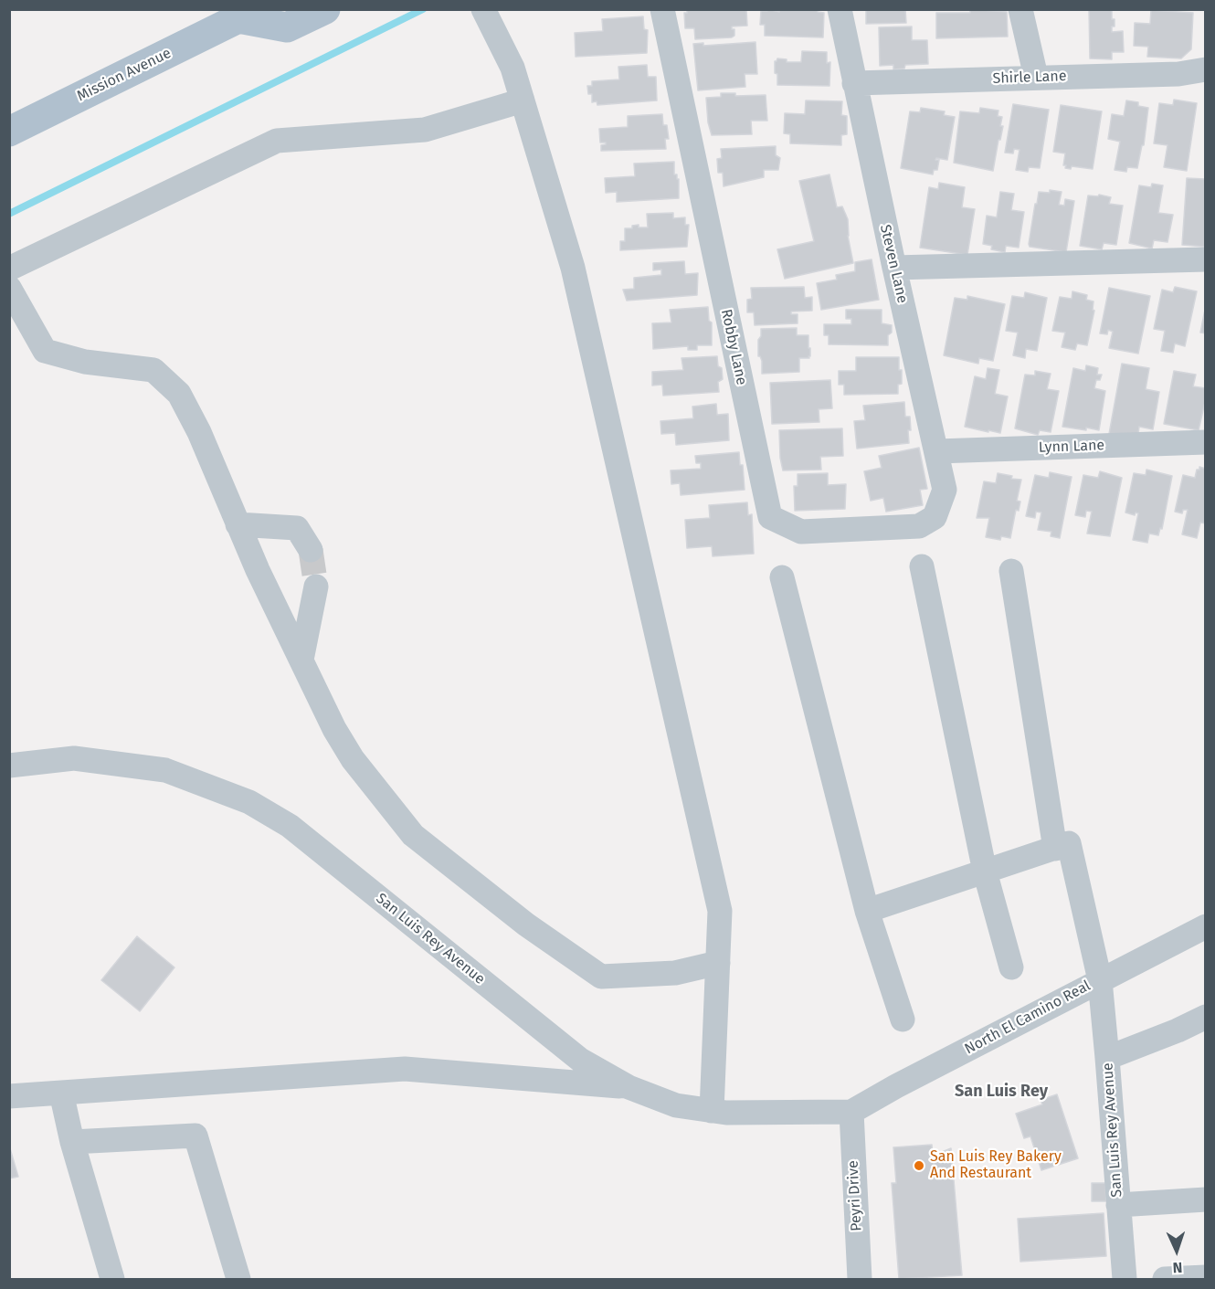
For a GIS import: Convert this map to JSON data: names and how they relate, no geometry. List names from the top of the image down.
{
  "streets": {
    "main road": ["Mission Avenue"],
    "street": [
      "Shirle Lane",
      "Steven Lane",
      "Robby Lane",
      "Lynn Lane",
      "San Luis Rey Avenue",
      "North El Camino Real",
      "Peyri Drive"
    ]
  },
  "crossings": [
    ["Shirle Lane", "Steven Lane"],
    ["Steven Lane", "Robby Lane"],
    ["Steven Lane", "Lynn Lane"],
    ["San Luis Rey Avenue", "North El Camino Real"],
    ["San Luis Rey Avenue", "Peyri Drive"],
    ["North El Camino Real", "Peyri Drive"]
  ],
  "districts": ["San Luis Rey"],
  "places": ["San Luis Rey Bakery And Restaurant"],
  "north": "bottom"
}
